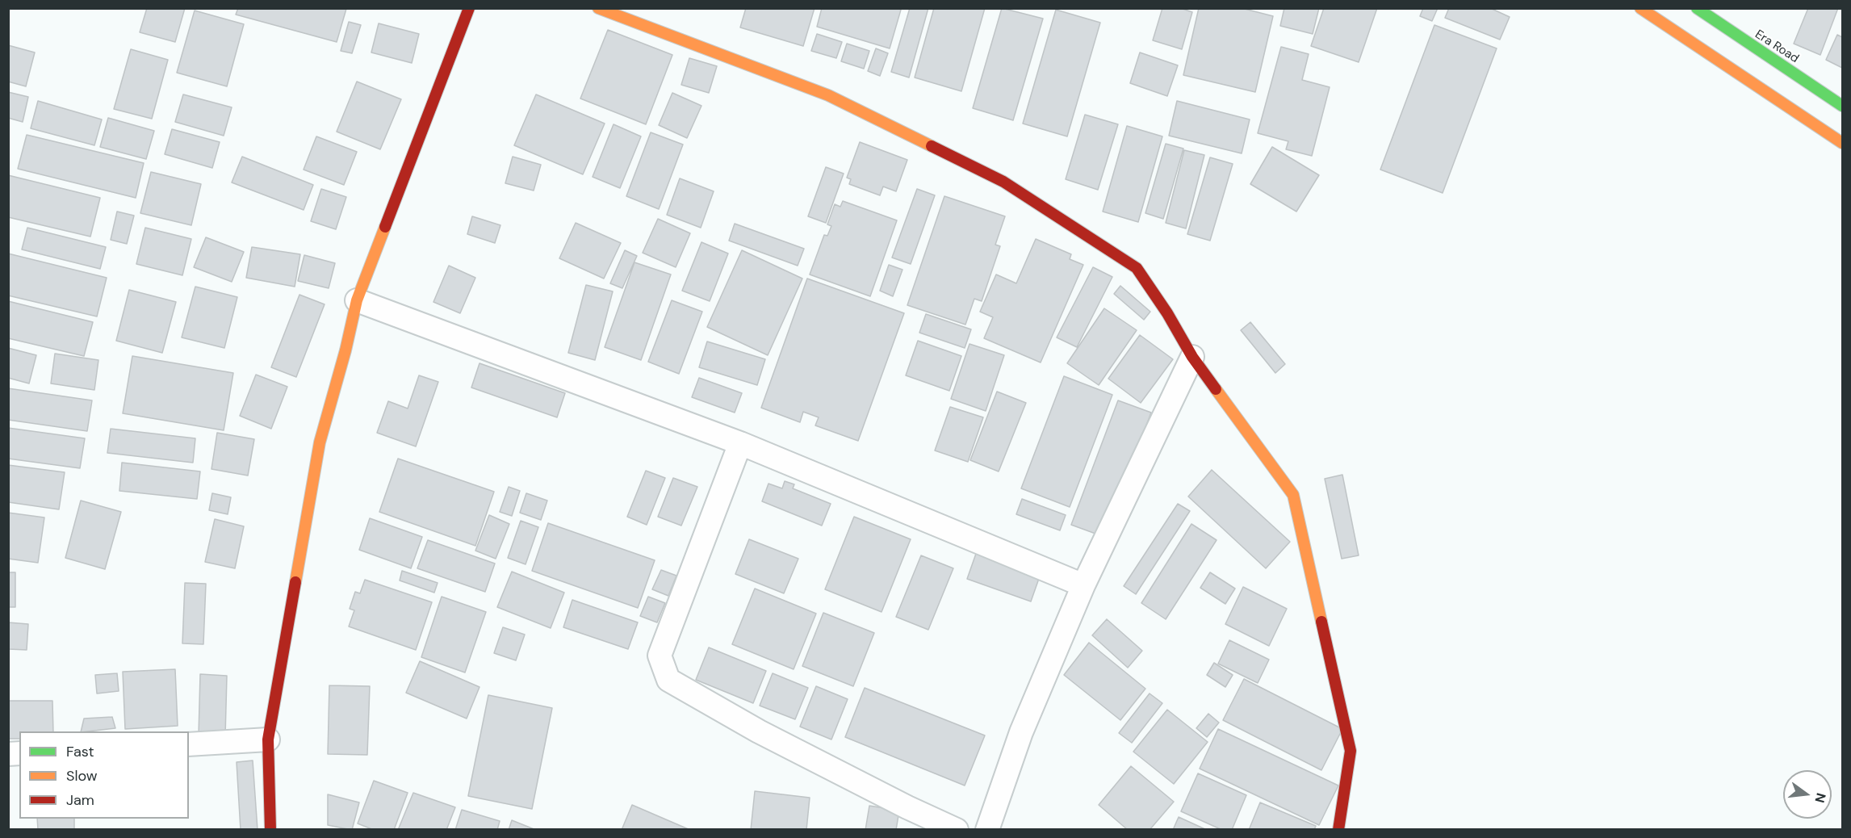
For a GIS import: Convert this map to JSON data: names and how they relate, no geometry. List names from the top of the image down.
{
  "streets": {
    "street": ["Era Road"]
  },
  "legend": ["Fast", "Slow", "Jam"],
  "north": "right"
}
